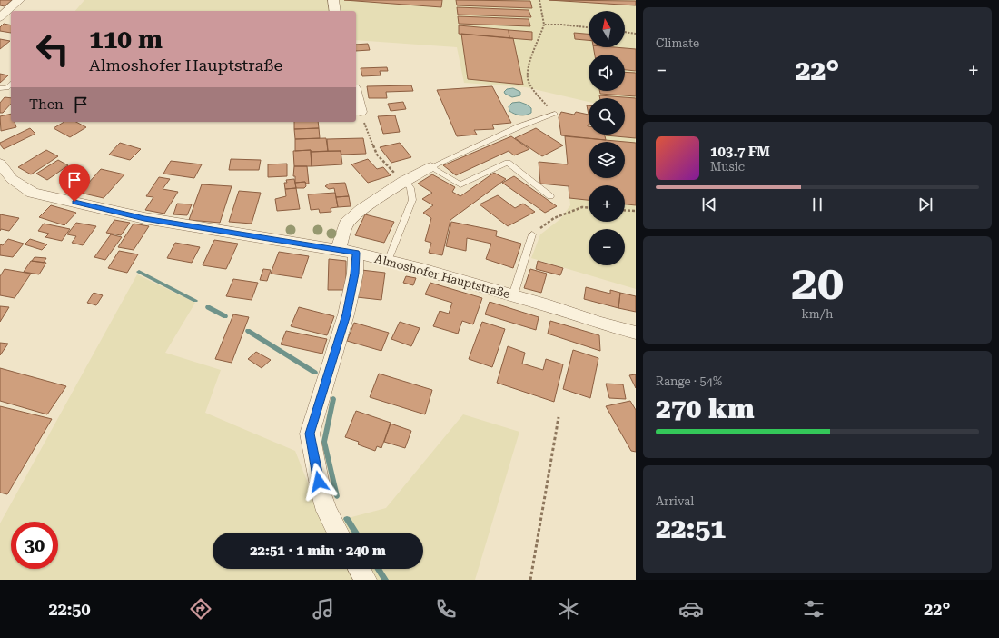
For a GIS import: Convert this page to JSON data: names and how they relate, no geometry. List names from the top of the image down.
{
  "streets": {
    "street": ["Almoshofer Hauptstraße"]
  },
  "north": "top",
  "page": {
    "tile": [
      "Climate",
      ["20", "km/h"],
      ["Range · 54%", "270 km"],
      ["Arrival", "22:51"]
    ],
    "map_buttons": ["+", "−"],
    "turn": ["110 m", "Almoshofer Hauptstraße"],
    "heat": ["−", "22°", "+"],
    "then": "Then",
    "song": ["103.7 FM", "Music"],
    "limit": "30",
    "trip": "22:51 · 1 min · 240 m",
    "tabs": ["22:50", "22°"]
  }
}
